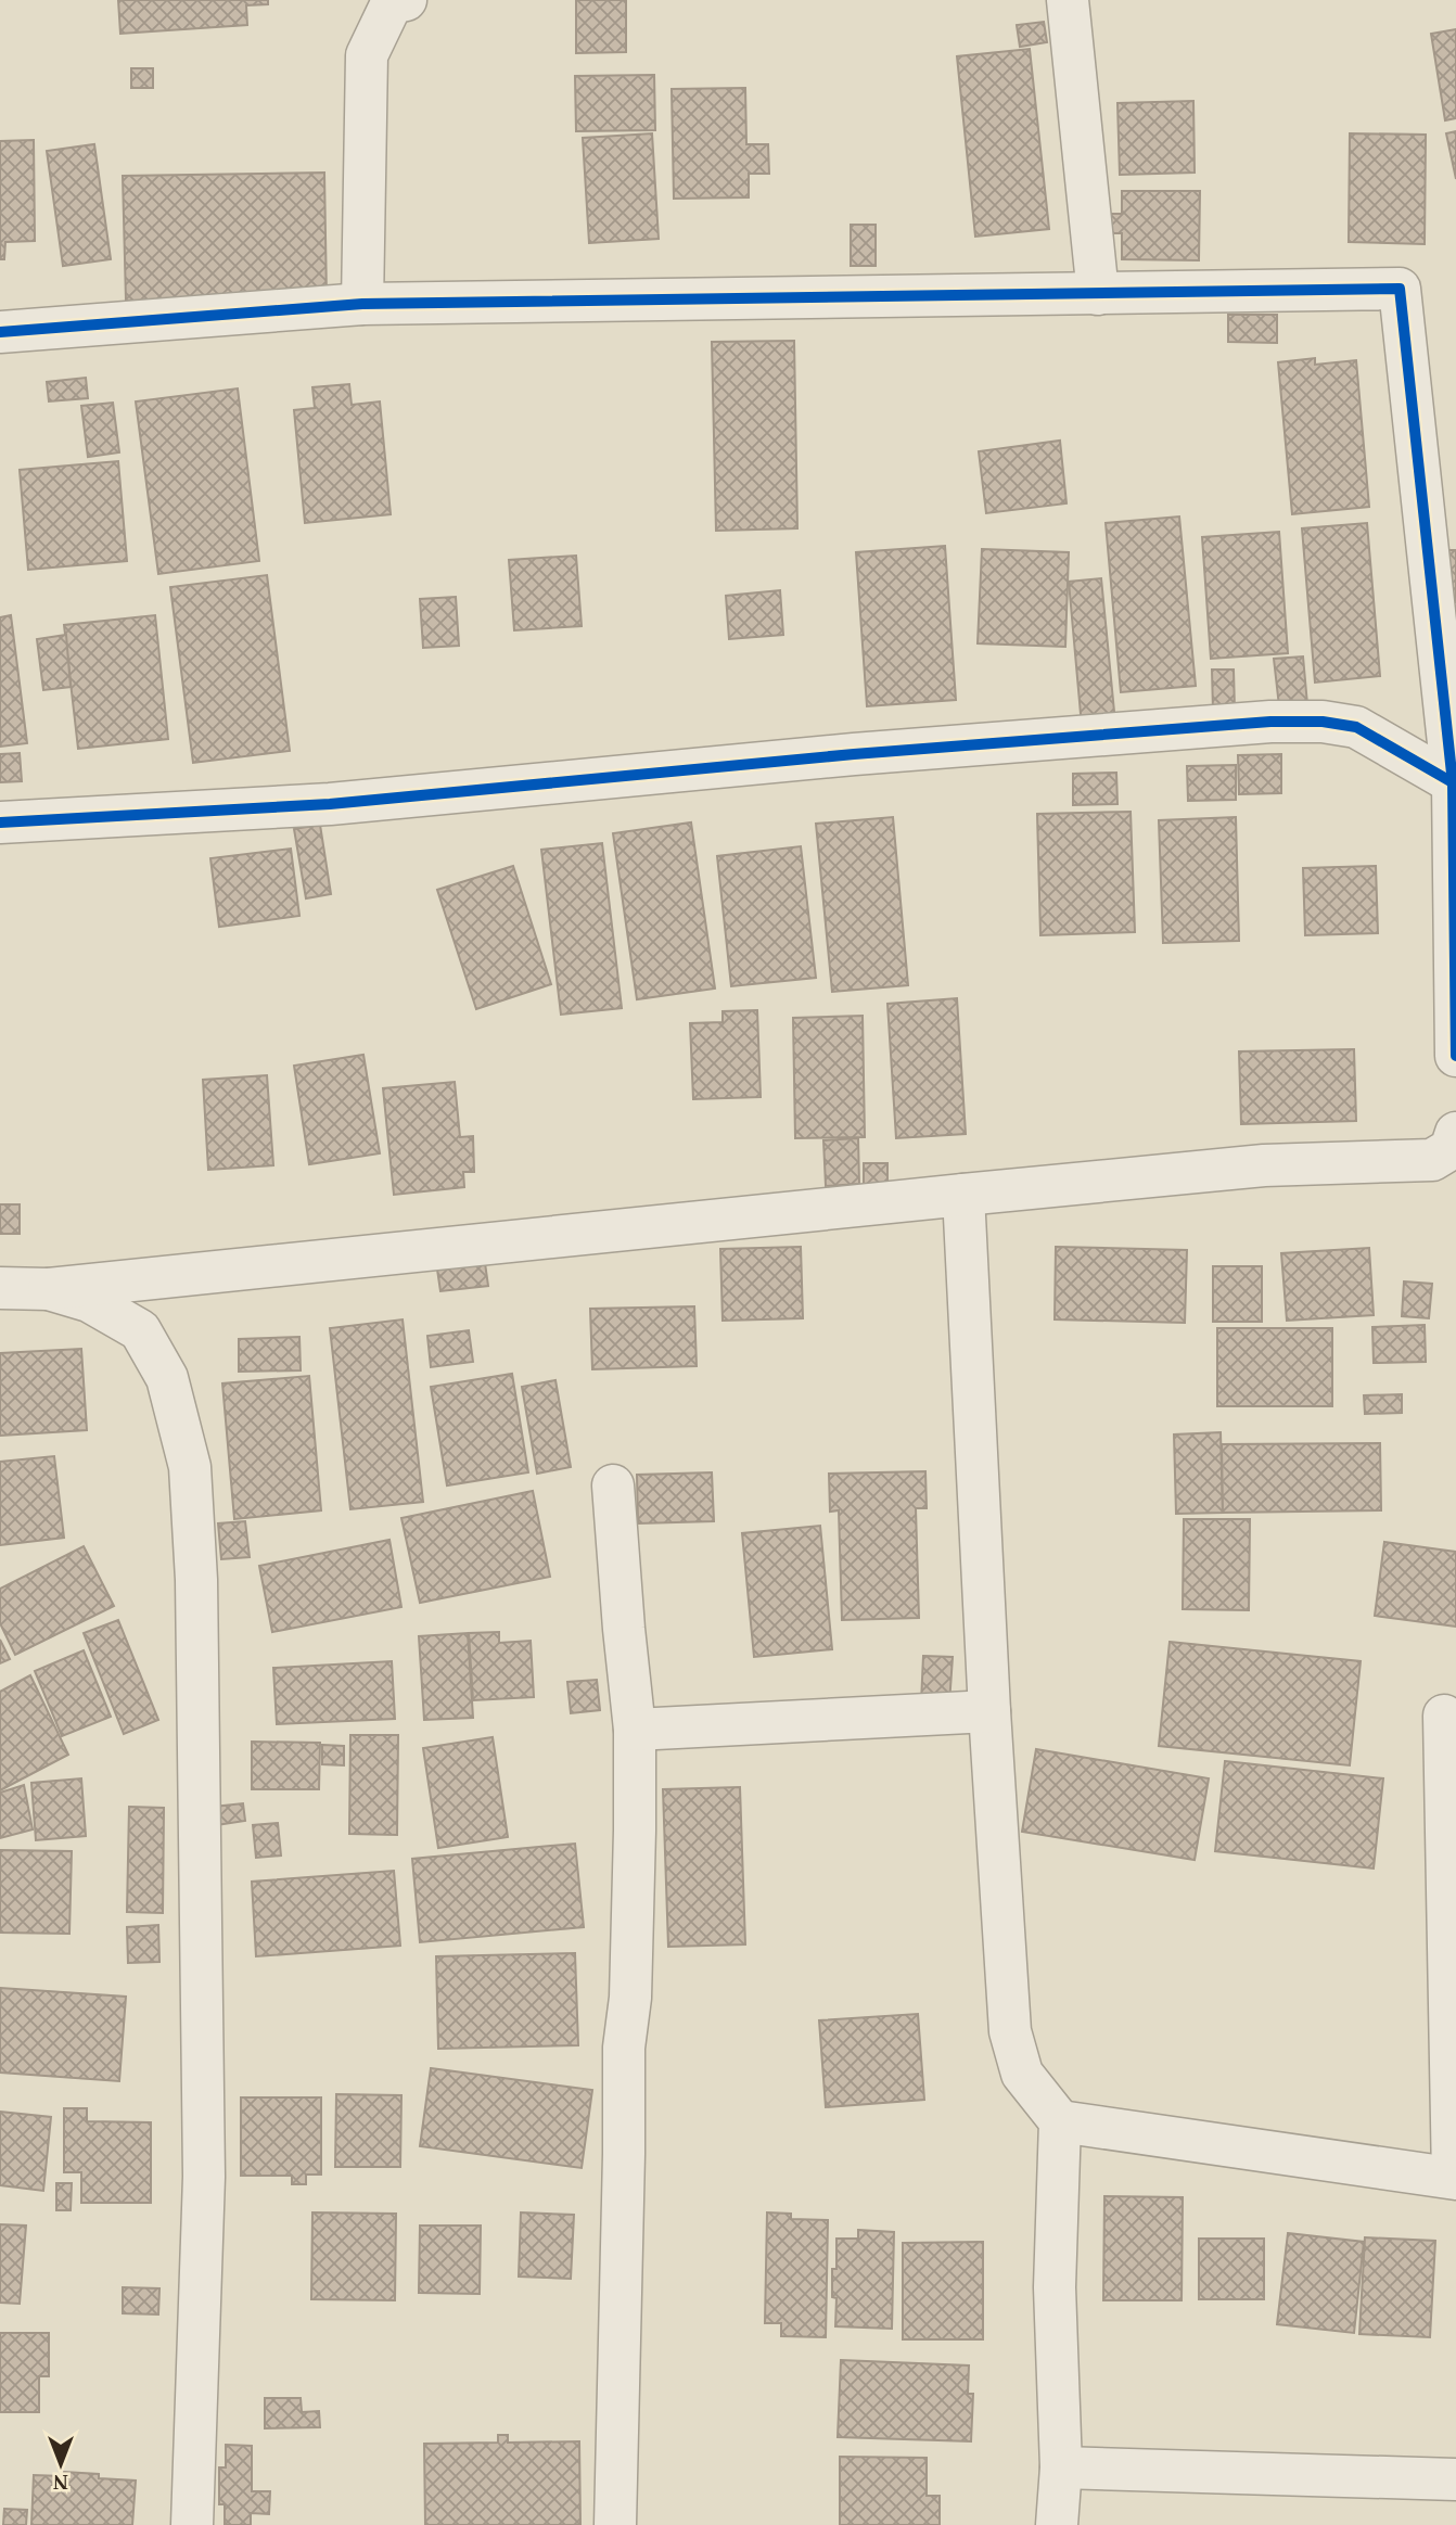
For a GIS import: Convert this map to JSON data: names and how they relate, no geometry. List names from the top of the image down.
{
  "north": "bottom"
}
